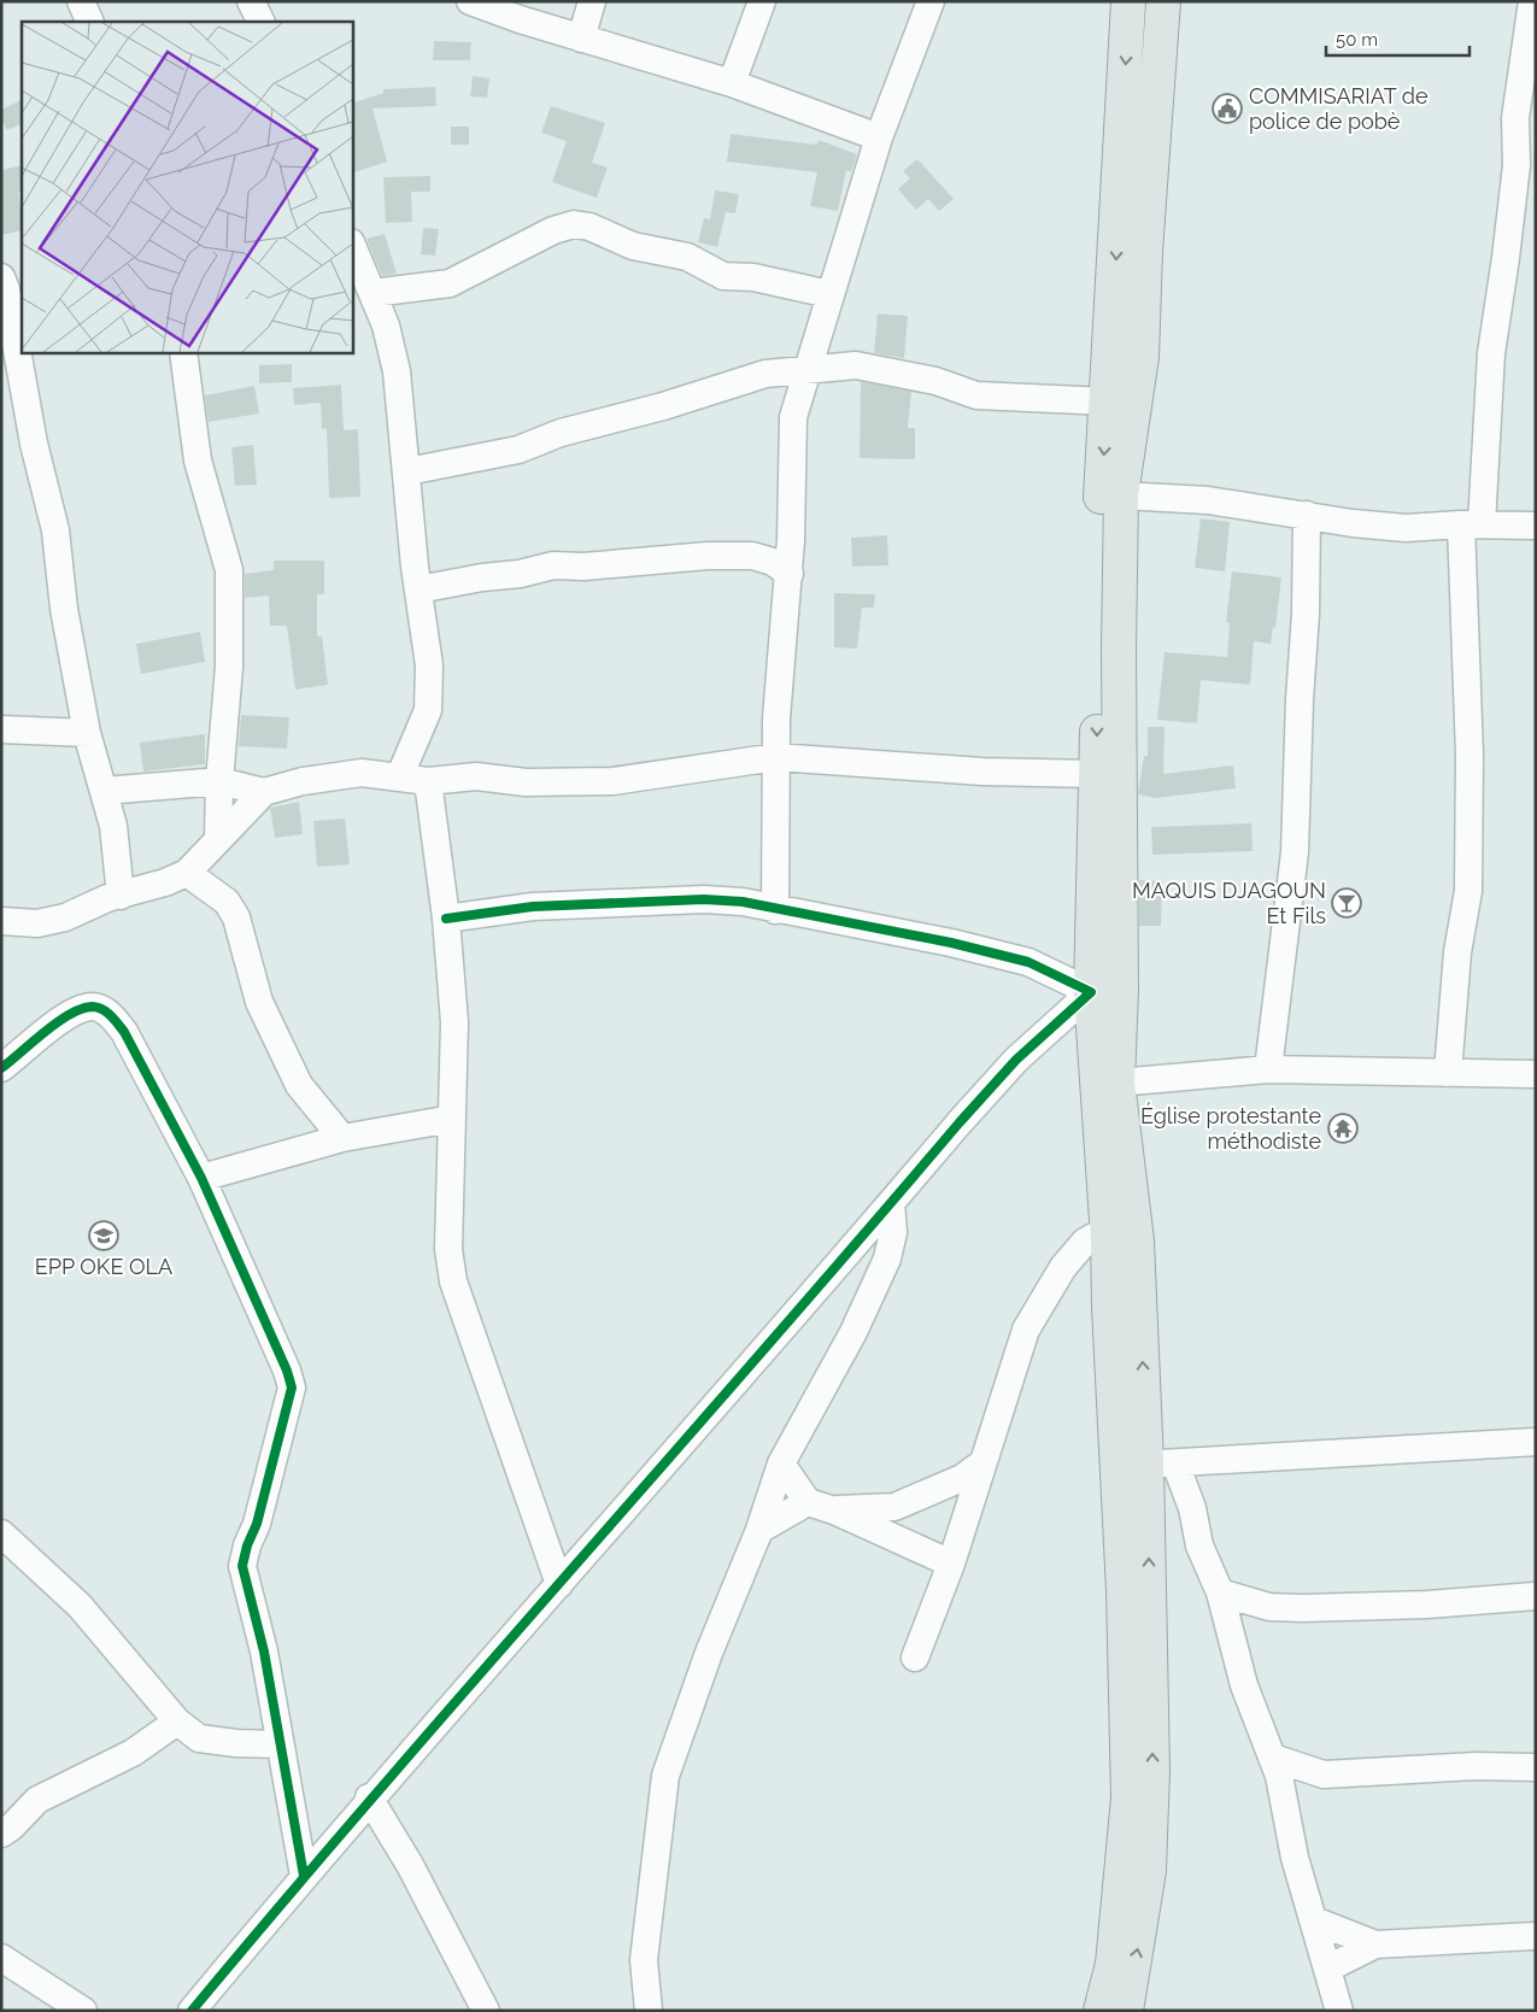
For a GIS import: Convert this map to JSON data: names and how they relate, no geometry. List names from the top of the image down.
{
  "places": {
    "public building": ["COMMISARIAT de police de pobè"],
    "bar": ["MAQUIS DJAGOUN Et Fils"],
    "temple": ["Église protestante méthodiste"],
    "school or university": ["EPP OKE OLA"]
  },
  "scale_bar": "50 m"
}
